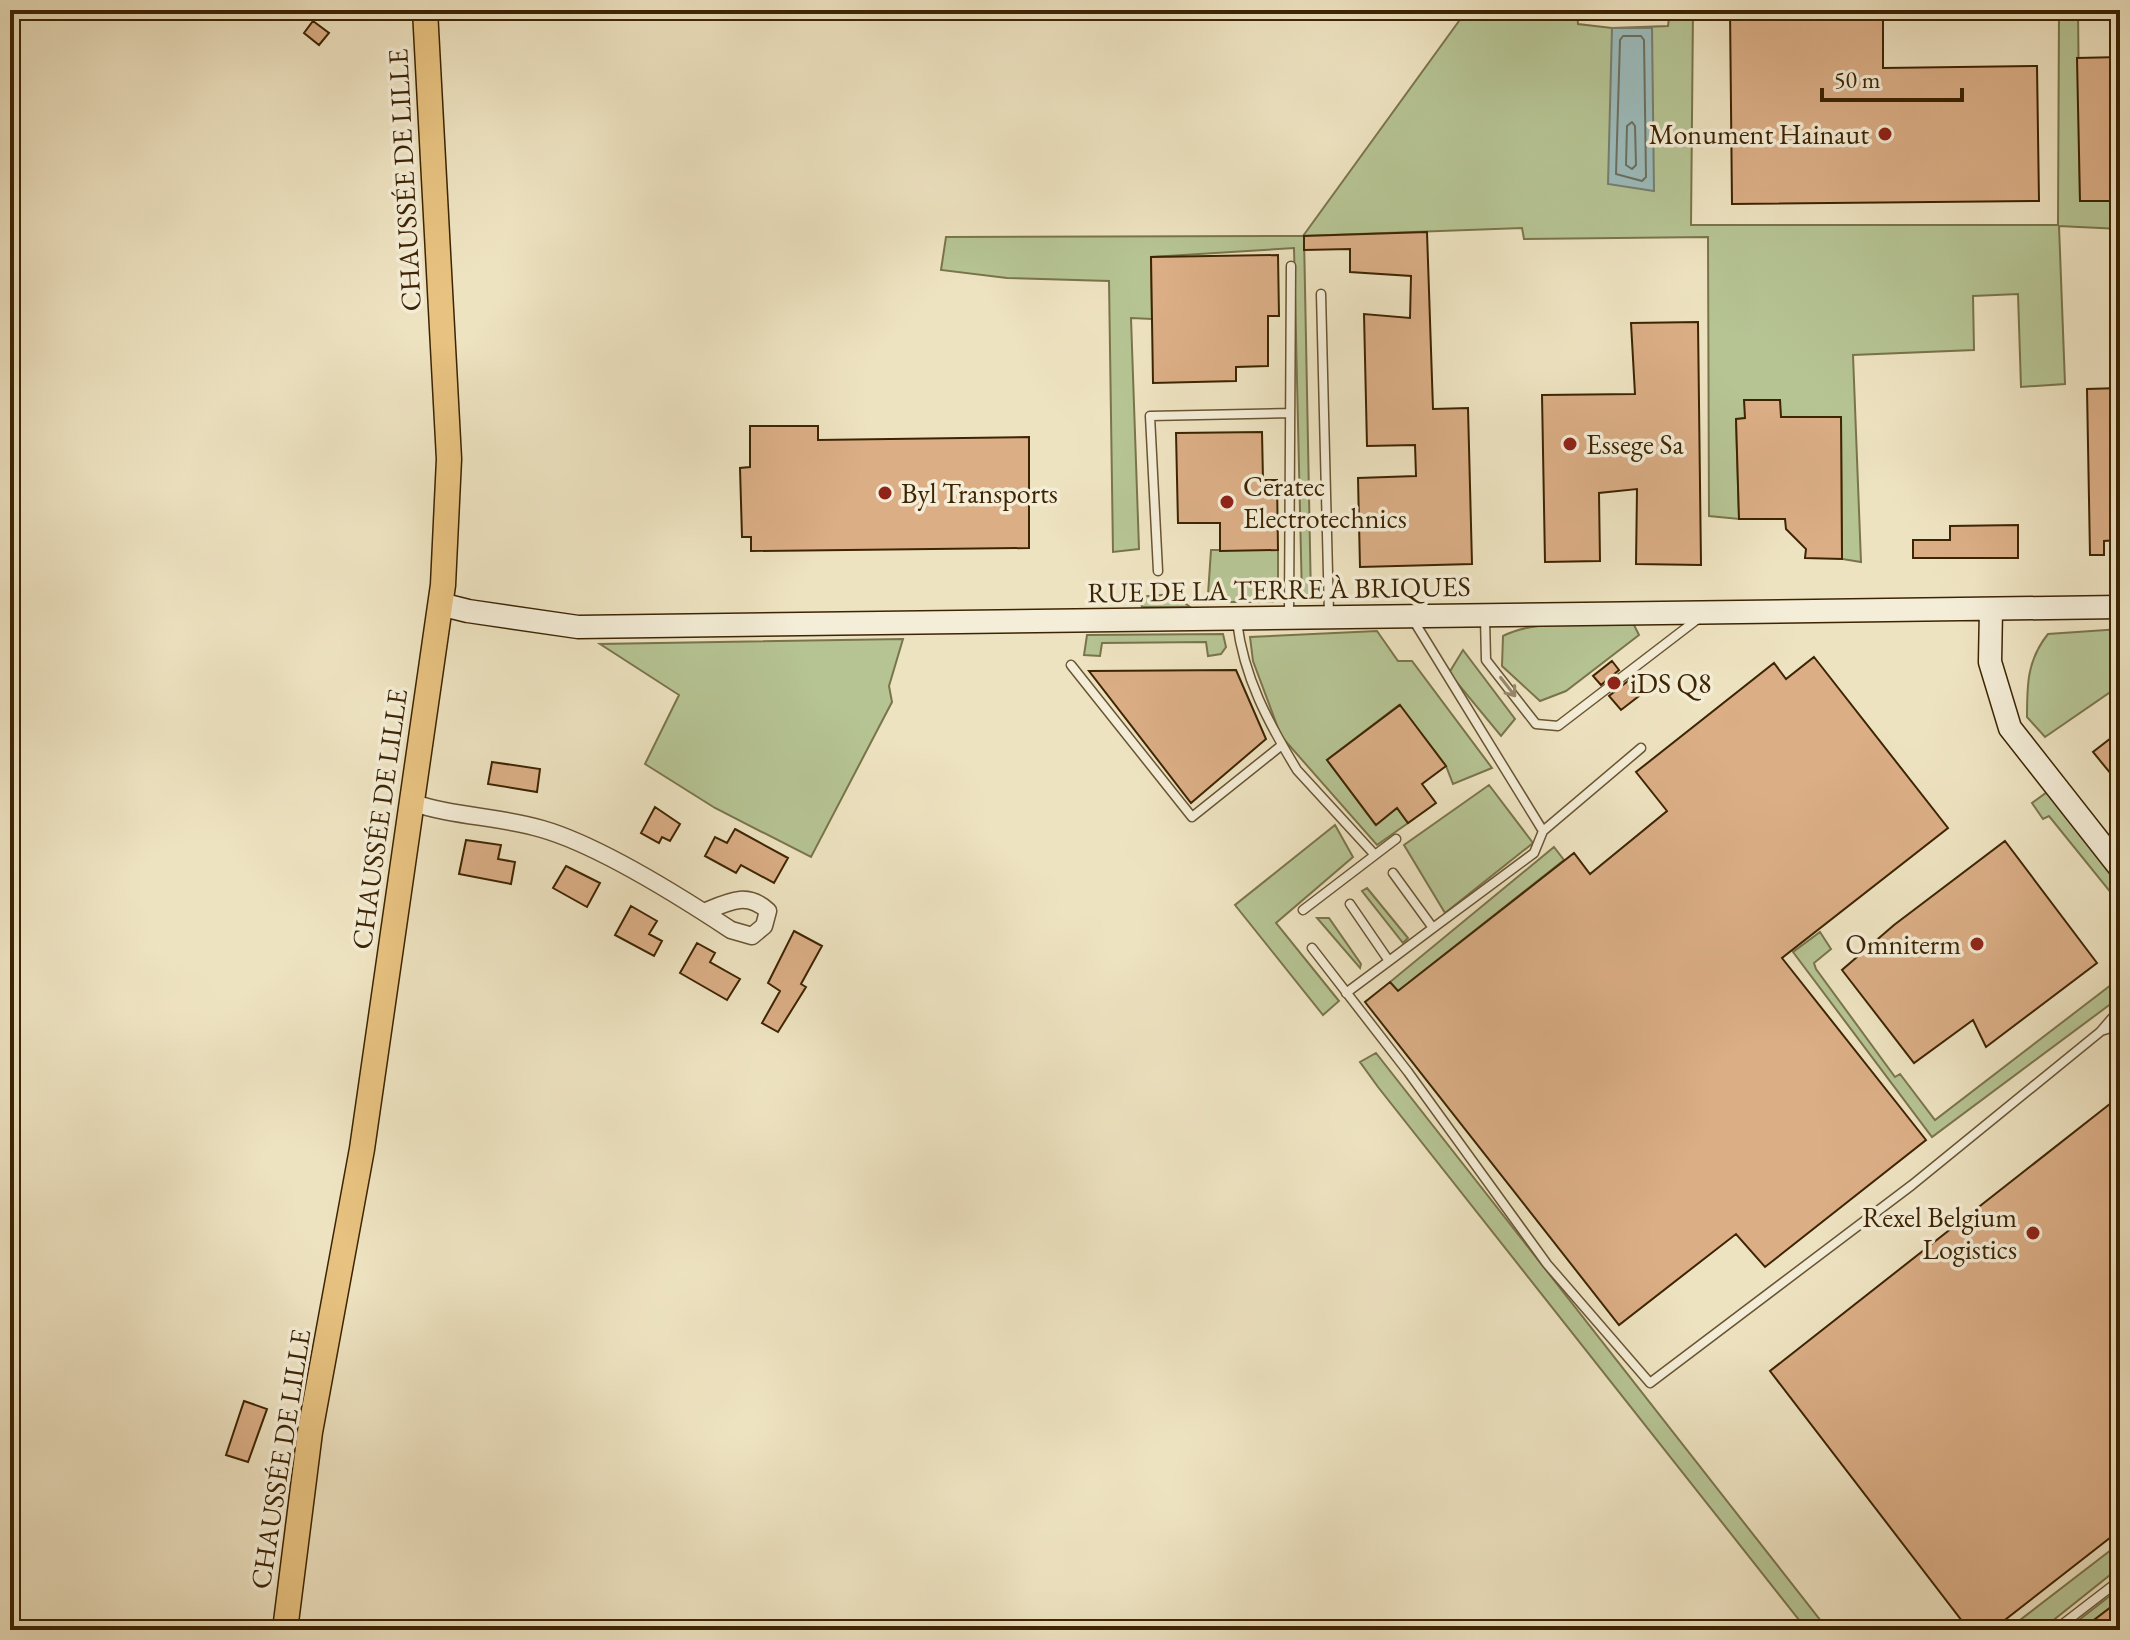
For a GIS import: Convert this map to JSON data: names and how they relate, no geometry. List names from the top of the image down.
{
  "streets": {
    "main road": ["CHAUSSÉE DE LILLE", "RUE DE LA TERRE À BRIQUES"]
  },
  "crossings": [
    ["CHAUSSÉE DE LILLE", "RUE DE LA TERRE À BRIQUES"]
  ],
  "places": [
    "Monument Hainaut",
    "Essege Sa",
    "Byl Transports",
    "Ceratec Electrotechnics",
    "iDS Q8",
    "Omniterm",
    "Rexel Belgium Logistics"
  ],
  "scale_bar": "50 m"
}
